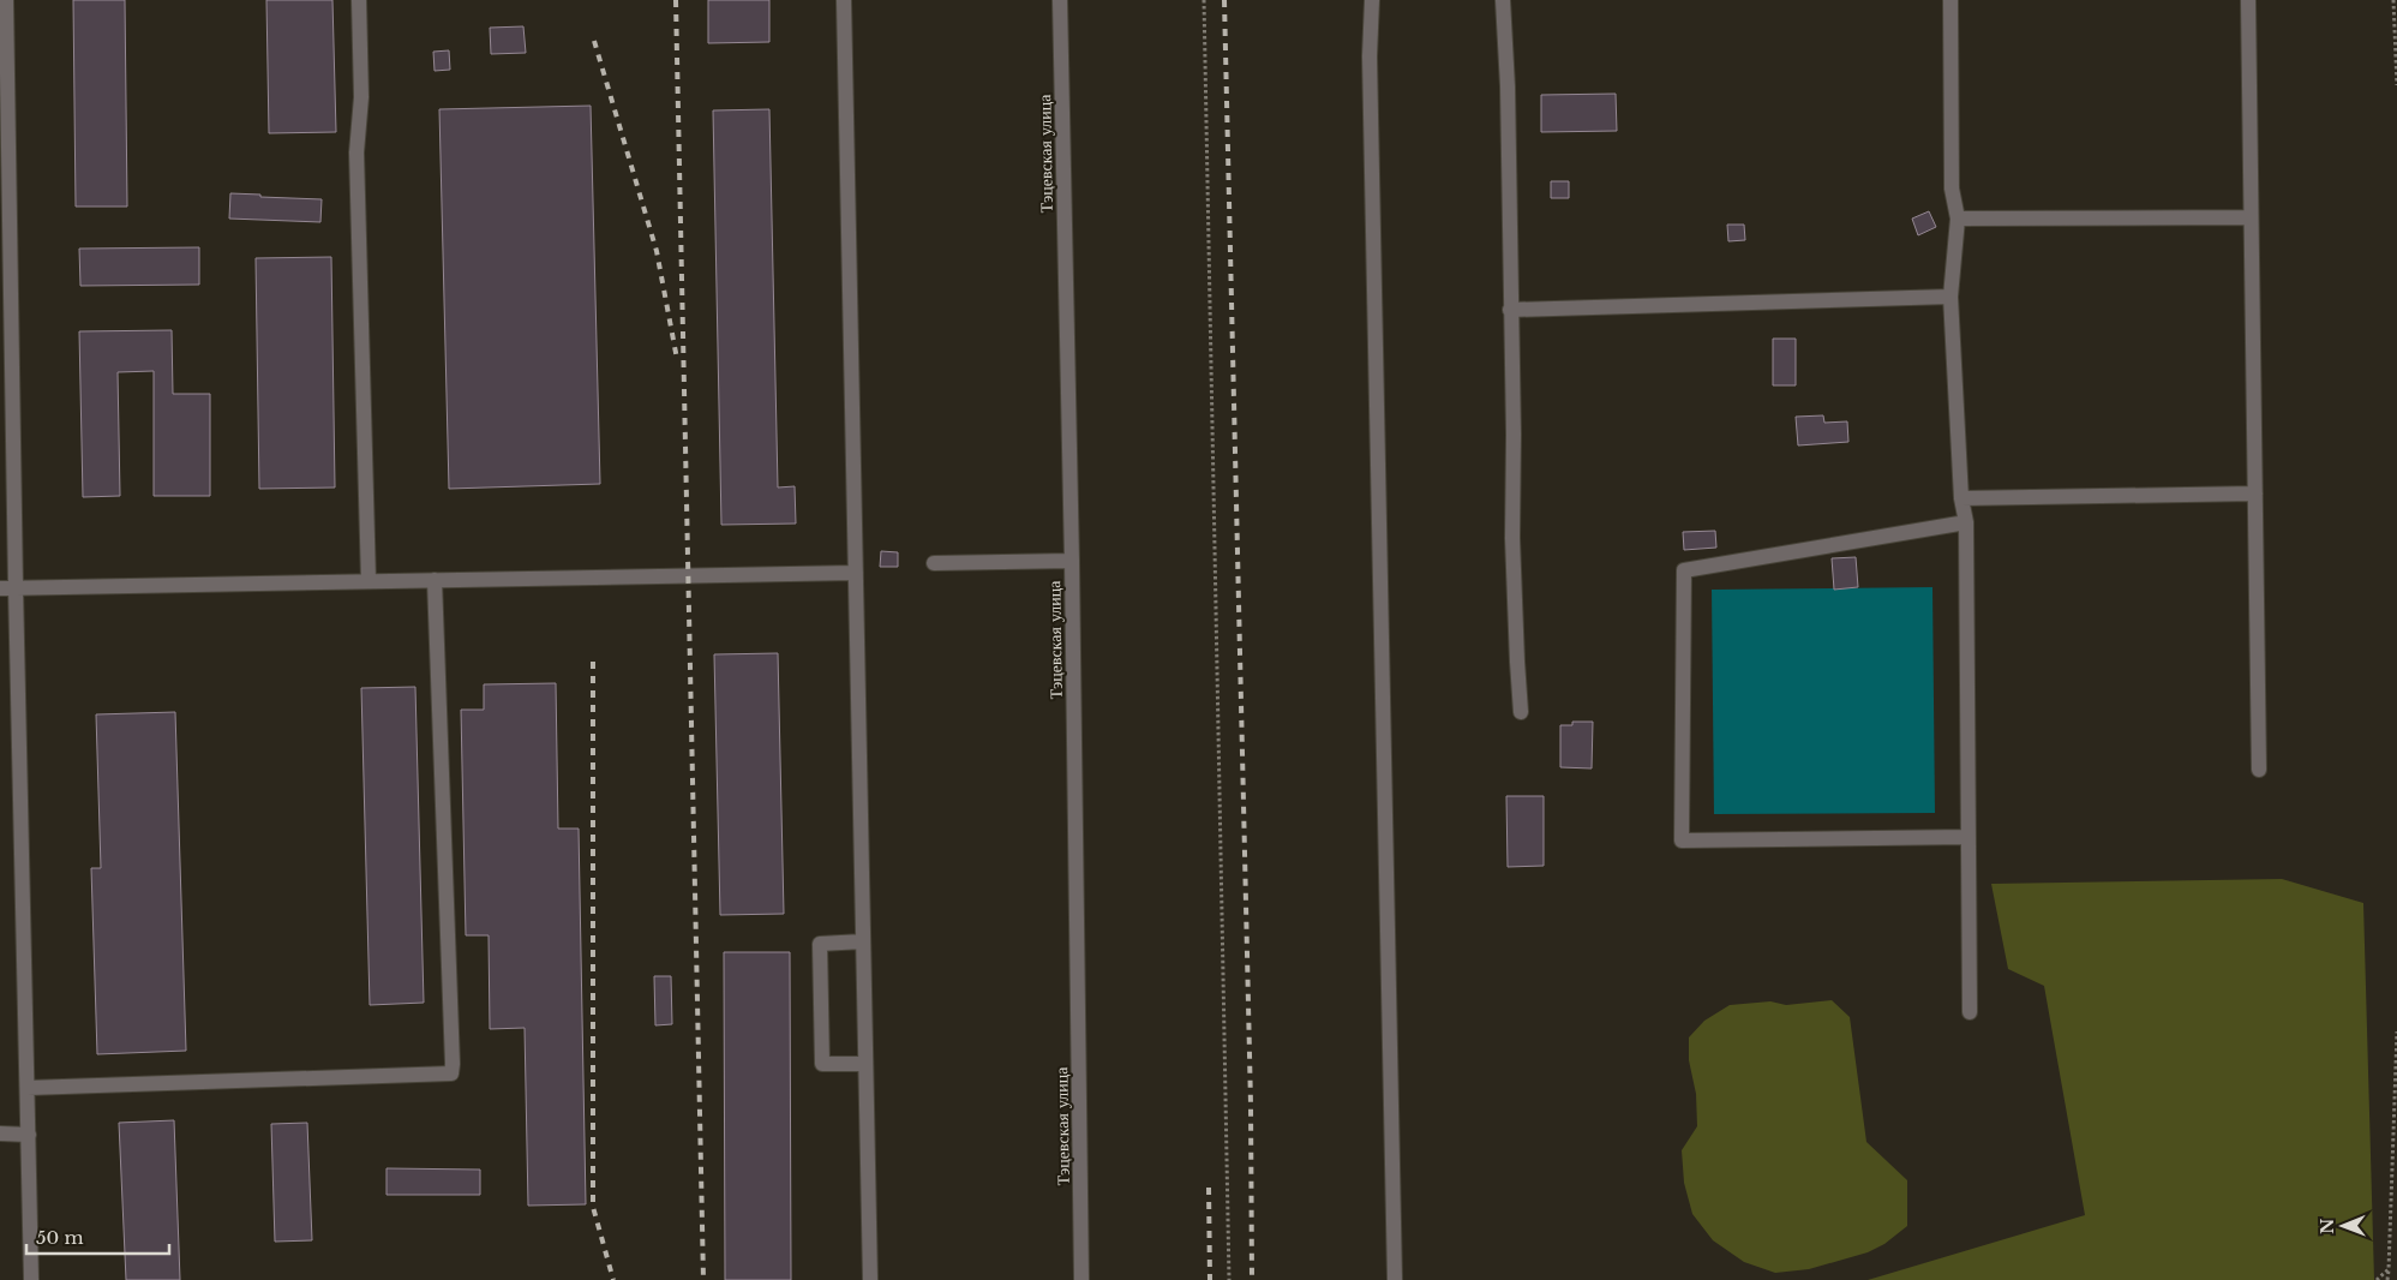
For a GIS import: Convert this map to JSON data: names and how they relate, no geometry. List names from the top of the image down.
{
  "streets": {
    "street": ["Тэцевская улица"]
  },
  "scale_bar": "50 m",
  "north": "left"
}
